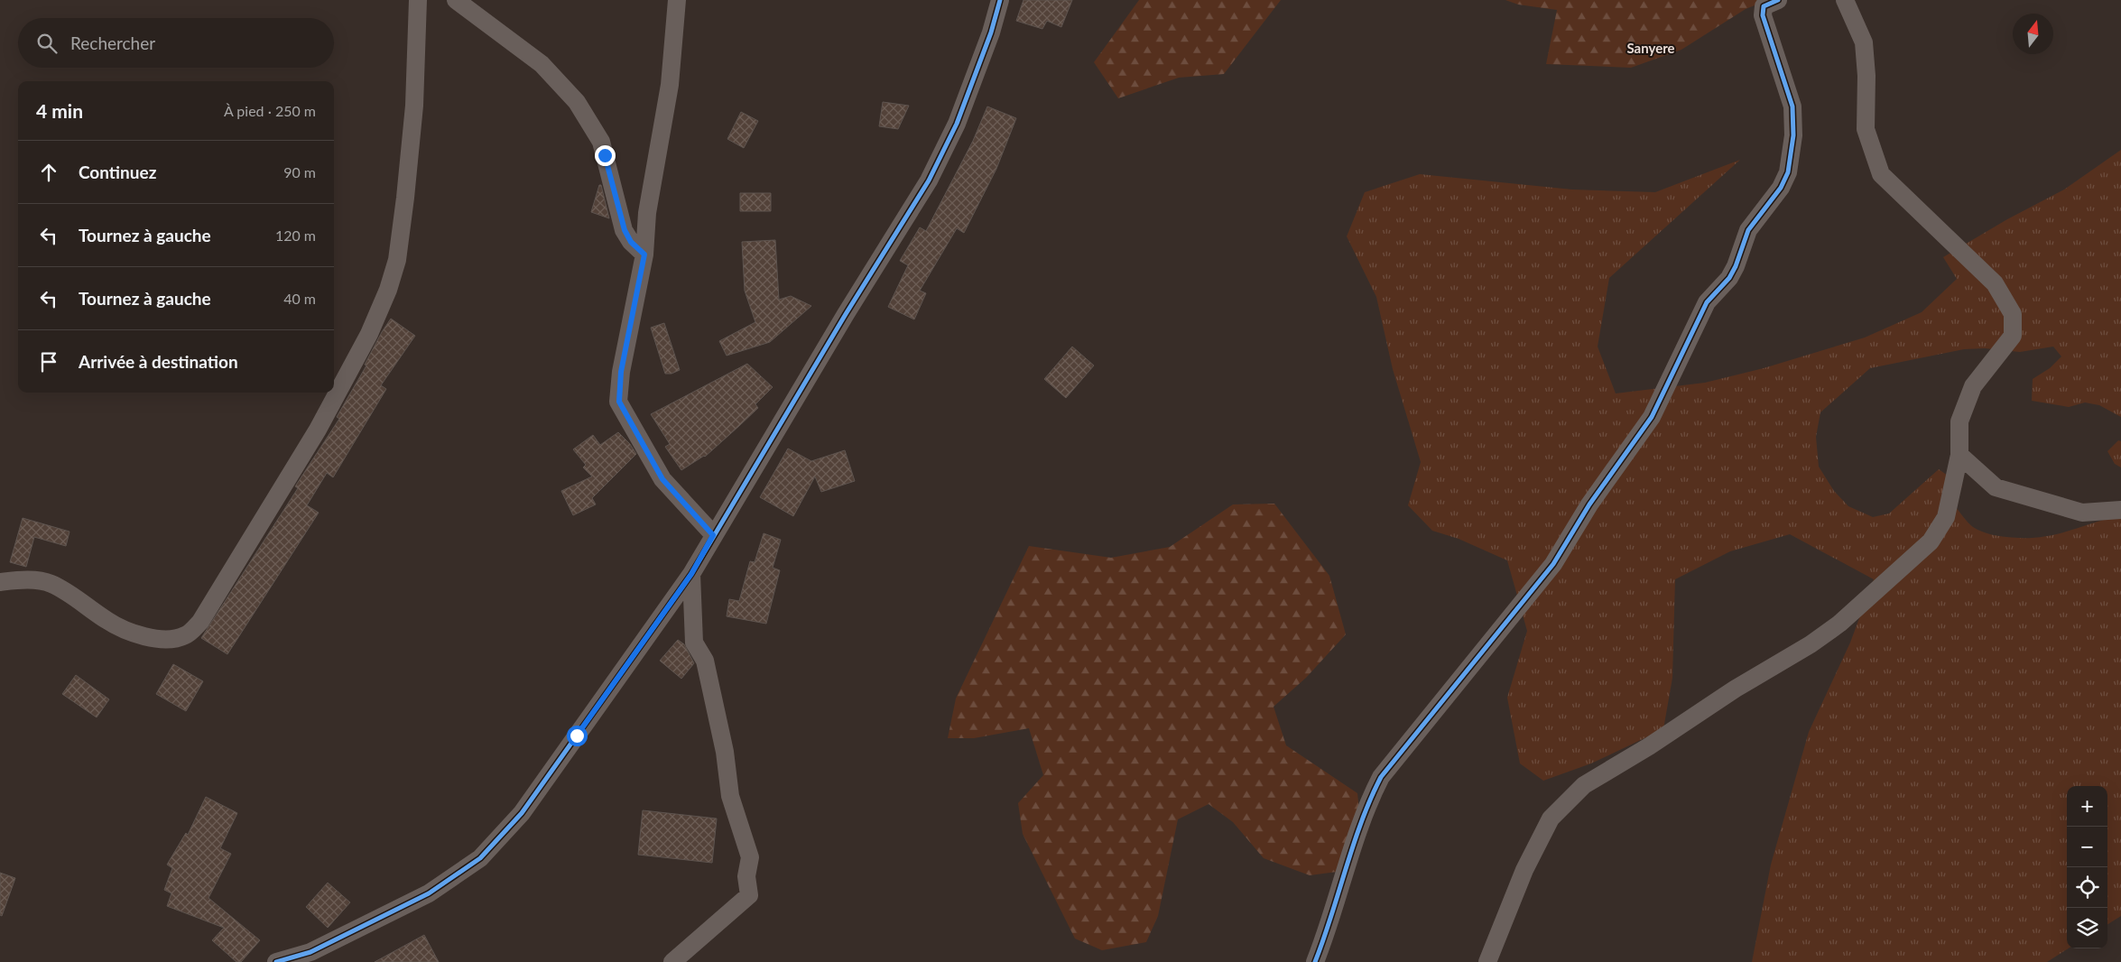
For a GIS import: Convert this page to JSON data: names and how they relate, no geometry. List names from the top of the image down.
{
  "districts": ["Sanyere"],
  "north": "top",
  "page": {
    "search": "Rechercher",
    "heading": ["4 min", "À pied · 250 m"],
    "list": [
      ["Continuez", "90 m"],
      ["Tournez à gauche", "120 m"],
      ["Tournez à gauche", "40 m"],
      "Arrivée à destination"
    ],
    "map_buttons": ["+", "−"]
  }
}
